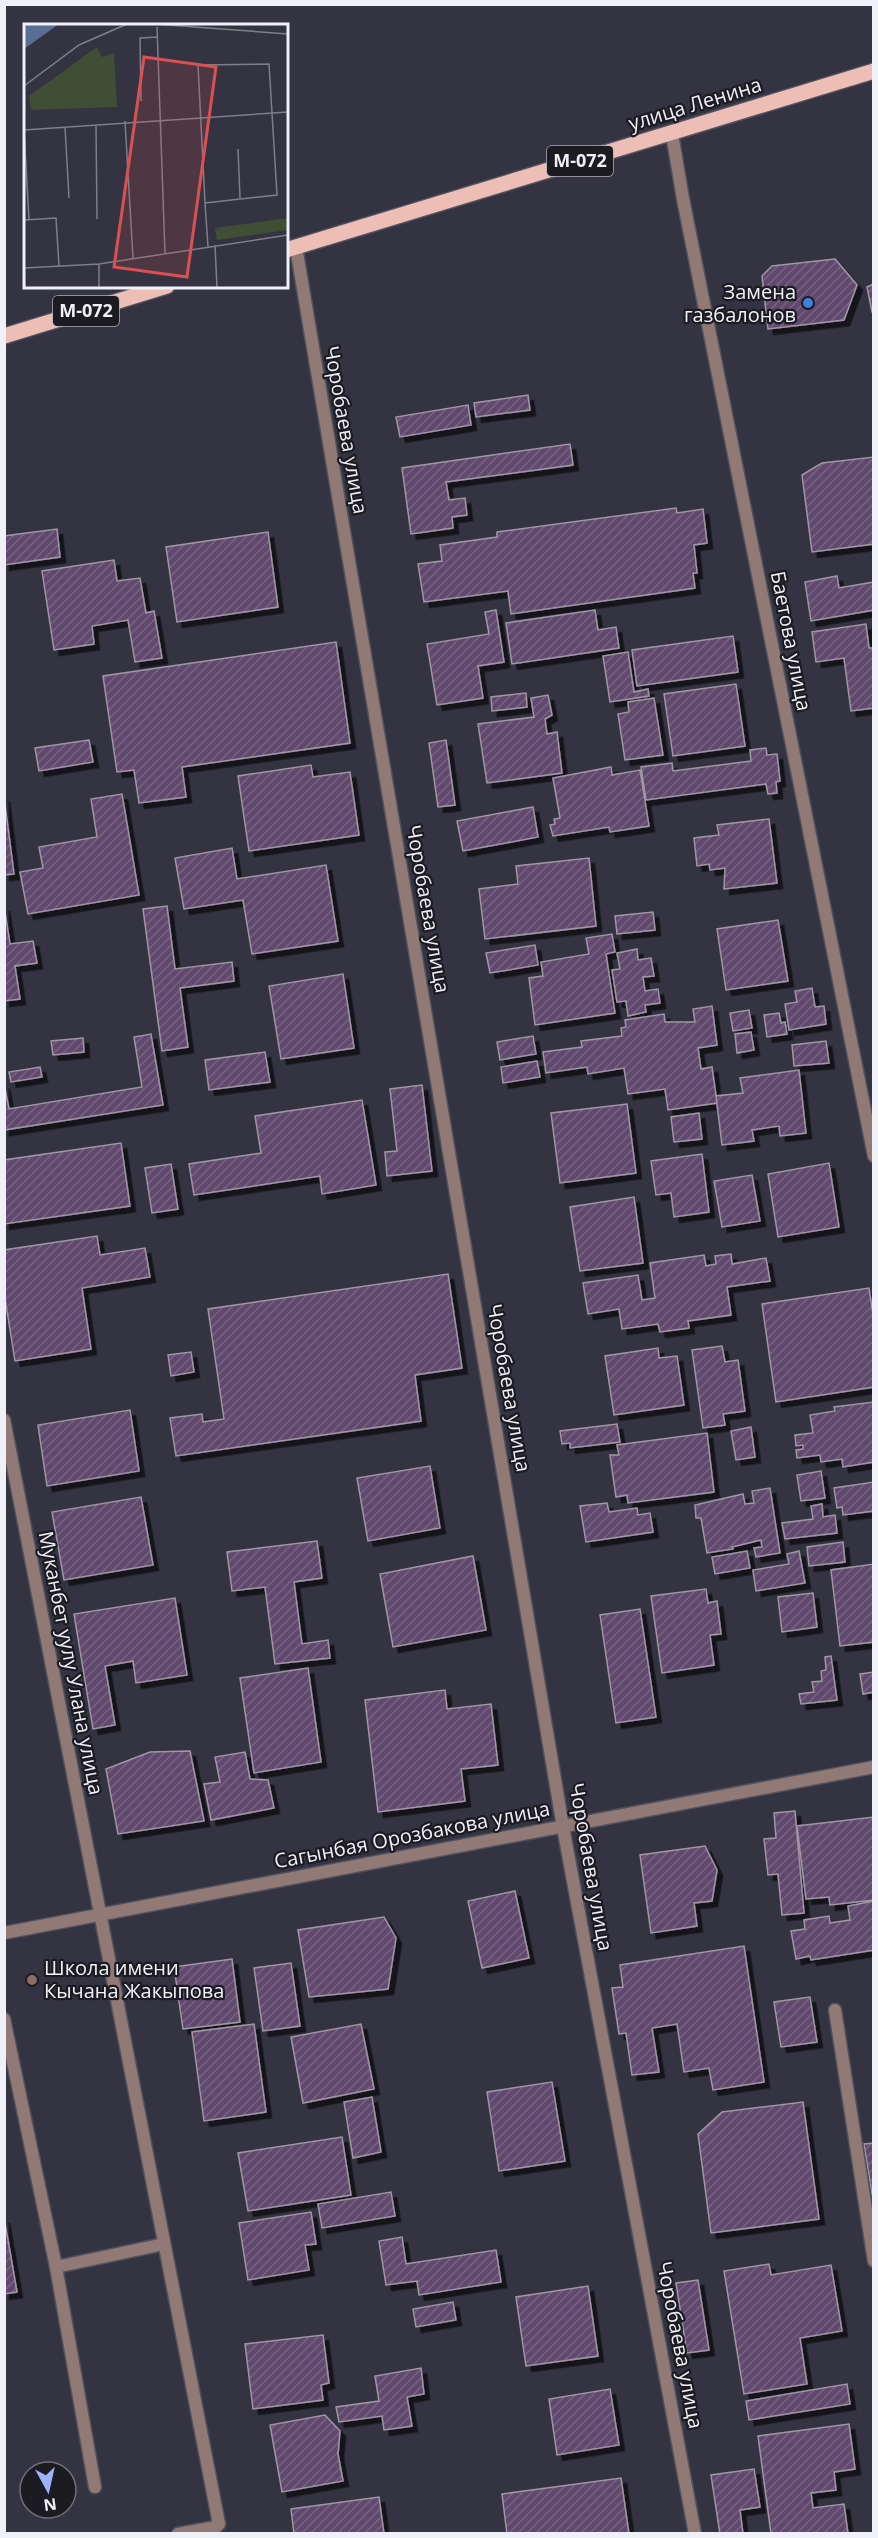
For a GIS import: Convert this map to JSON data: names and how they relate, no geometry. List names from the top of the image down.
{
  "streets": {
    "main road": ["улица Ленина", "М-072"],
    "street": [
      "Чоробаева улица",
      "Баетова улица",
      "Муканбет уулу Улана улица",
      "Сагынбая Орозбакова улица"
    ]
  },
  "crossings": [
    ["улица Ленина", "Чоробаева улица"],
    ["улица Ленина", "Баетова улица"],
    ["Чоробаева улица", "Сагынбая Орозбакова улица"],
    ["Муканбет уулу Улана улица", "Сагынбая Орозбакова улица"]
  ],
  "places": ["Замена газбалонов", "Школа имени Кычана Жакыпова"],
  "north": "bottom"
}
